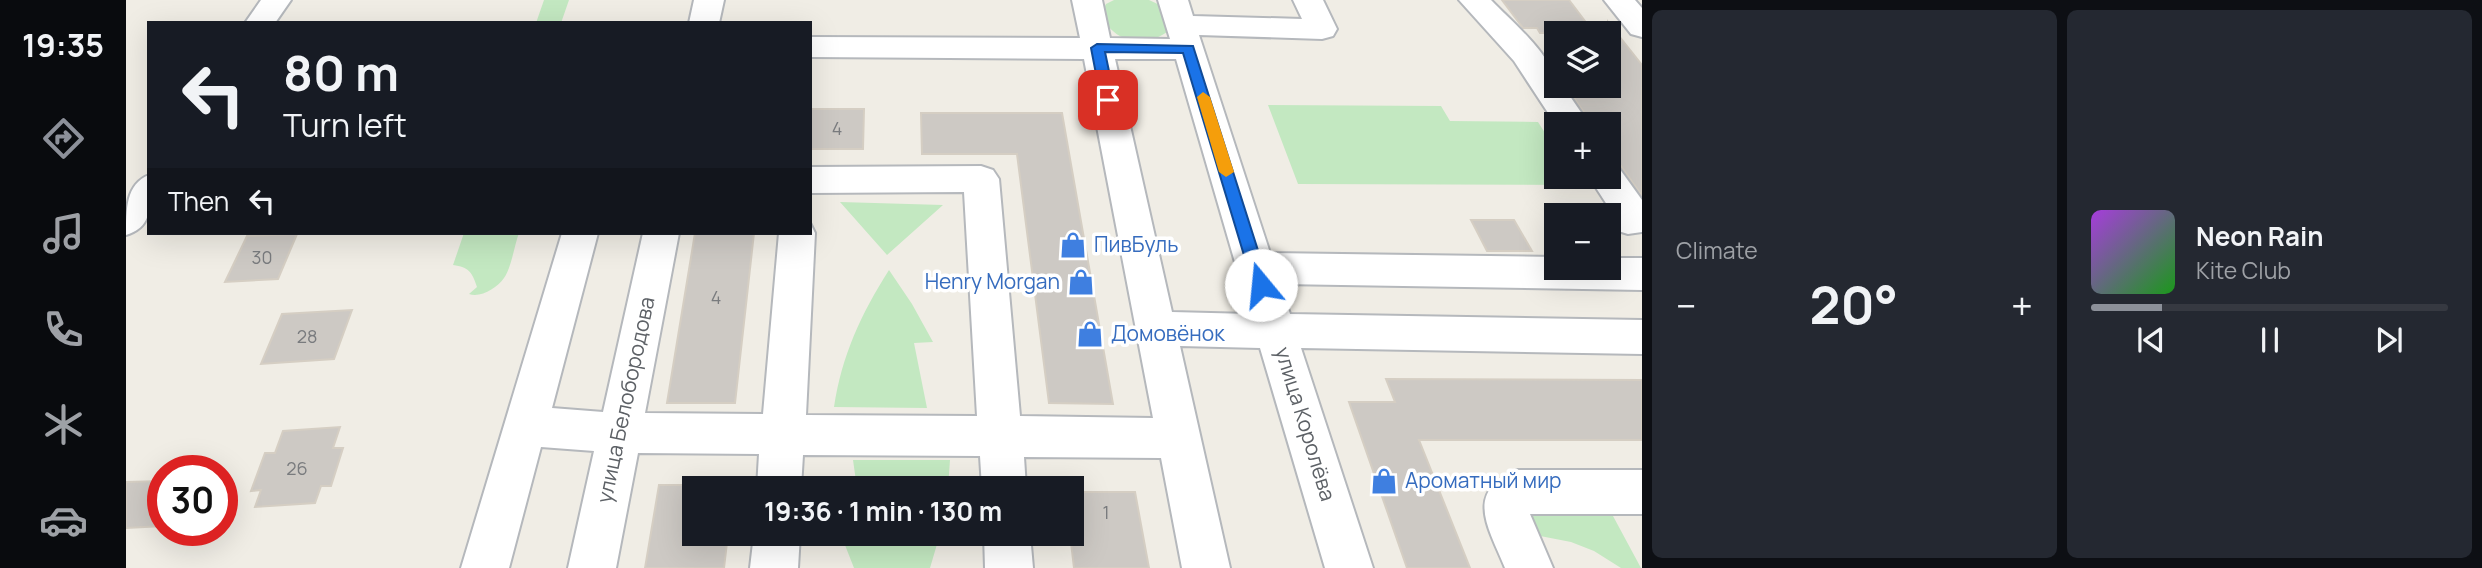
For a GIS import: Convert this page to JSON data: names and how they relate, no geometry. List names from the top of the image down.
{
  "streets": {
    "street": ["улица Белобородова", "улица Королёва"]
  },
  "places": {
    "shop": [
      "ПивБуль",
      "Henry Morgan",
      "Домовёнок",
      "Ароматный мир"
    ]
  },
  "house_numbers": [
    "4",
    "30",
    "4",
    "28",
    "26",
    "1"
  ],
  "page": {
    "tabs": "19:35",
    "tile": "Climate",
    "map_buttons": ["+", "−"],
    "turn": ["80 m", "Turn left"],
    "then": "Then",
    "song": ["Neon Rain", "Kite Club"],
    "heat": ["−", "20°", "+"],
    "limit": "30",
    "trip": "19:36 · 1 min · 130 m"
  }
}
